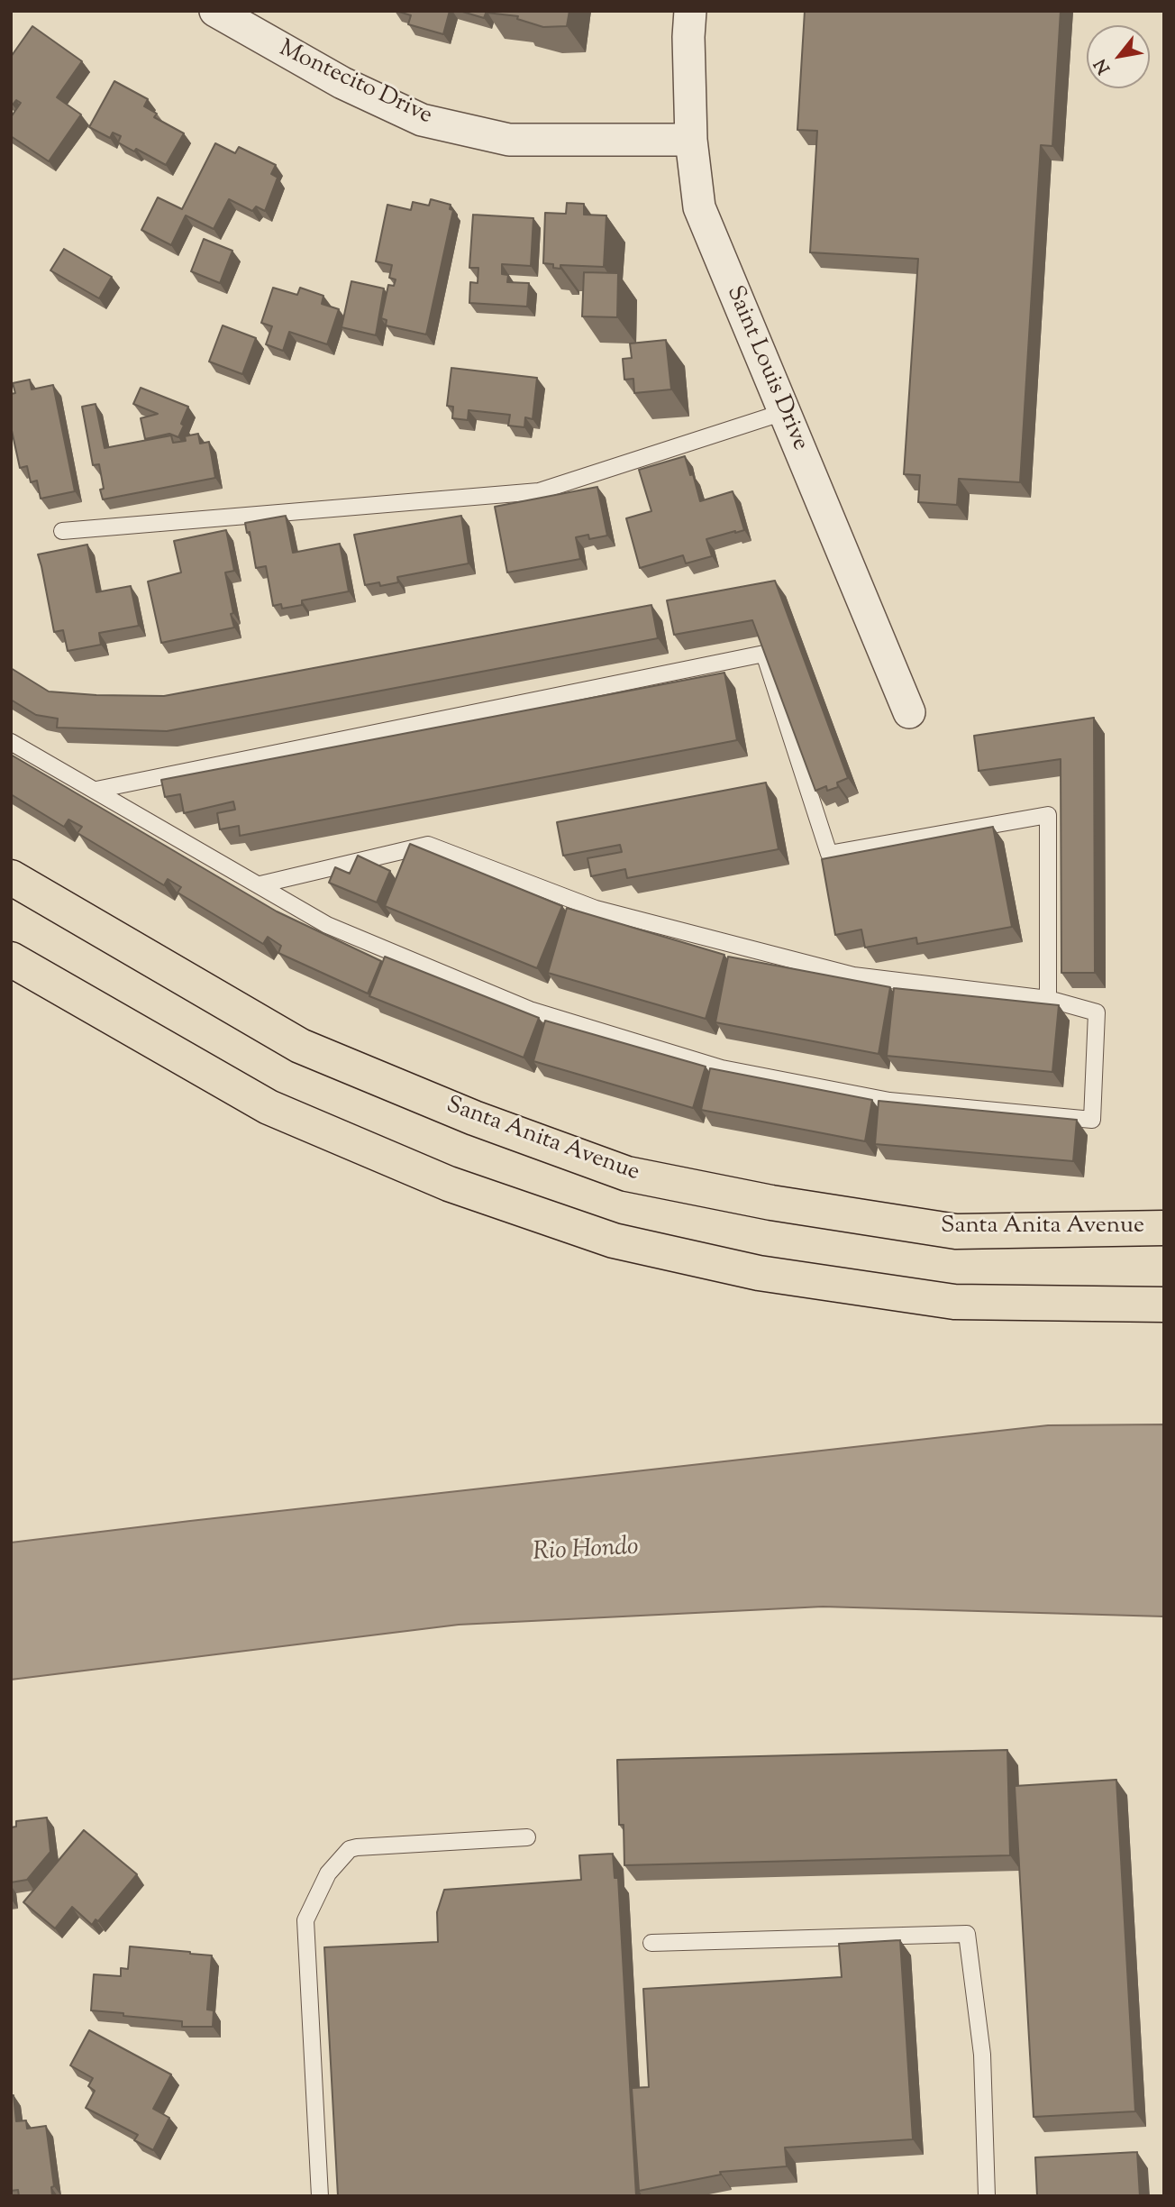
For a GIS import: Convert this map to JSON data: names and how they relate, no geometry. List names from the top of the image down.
{
  "streets": {
    "main road": ["Santa Anita Avenue"],
    "street": ["Montecito Drive", "Saint Louis Drive"]
  },
  "crossings": [
    ["Montecito Drive", "Saint Louis Drive"]
  ],
  "water": ["Rio Hondo"],
  "north": "bottom left"
}
